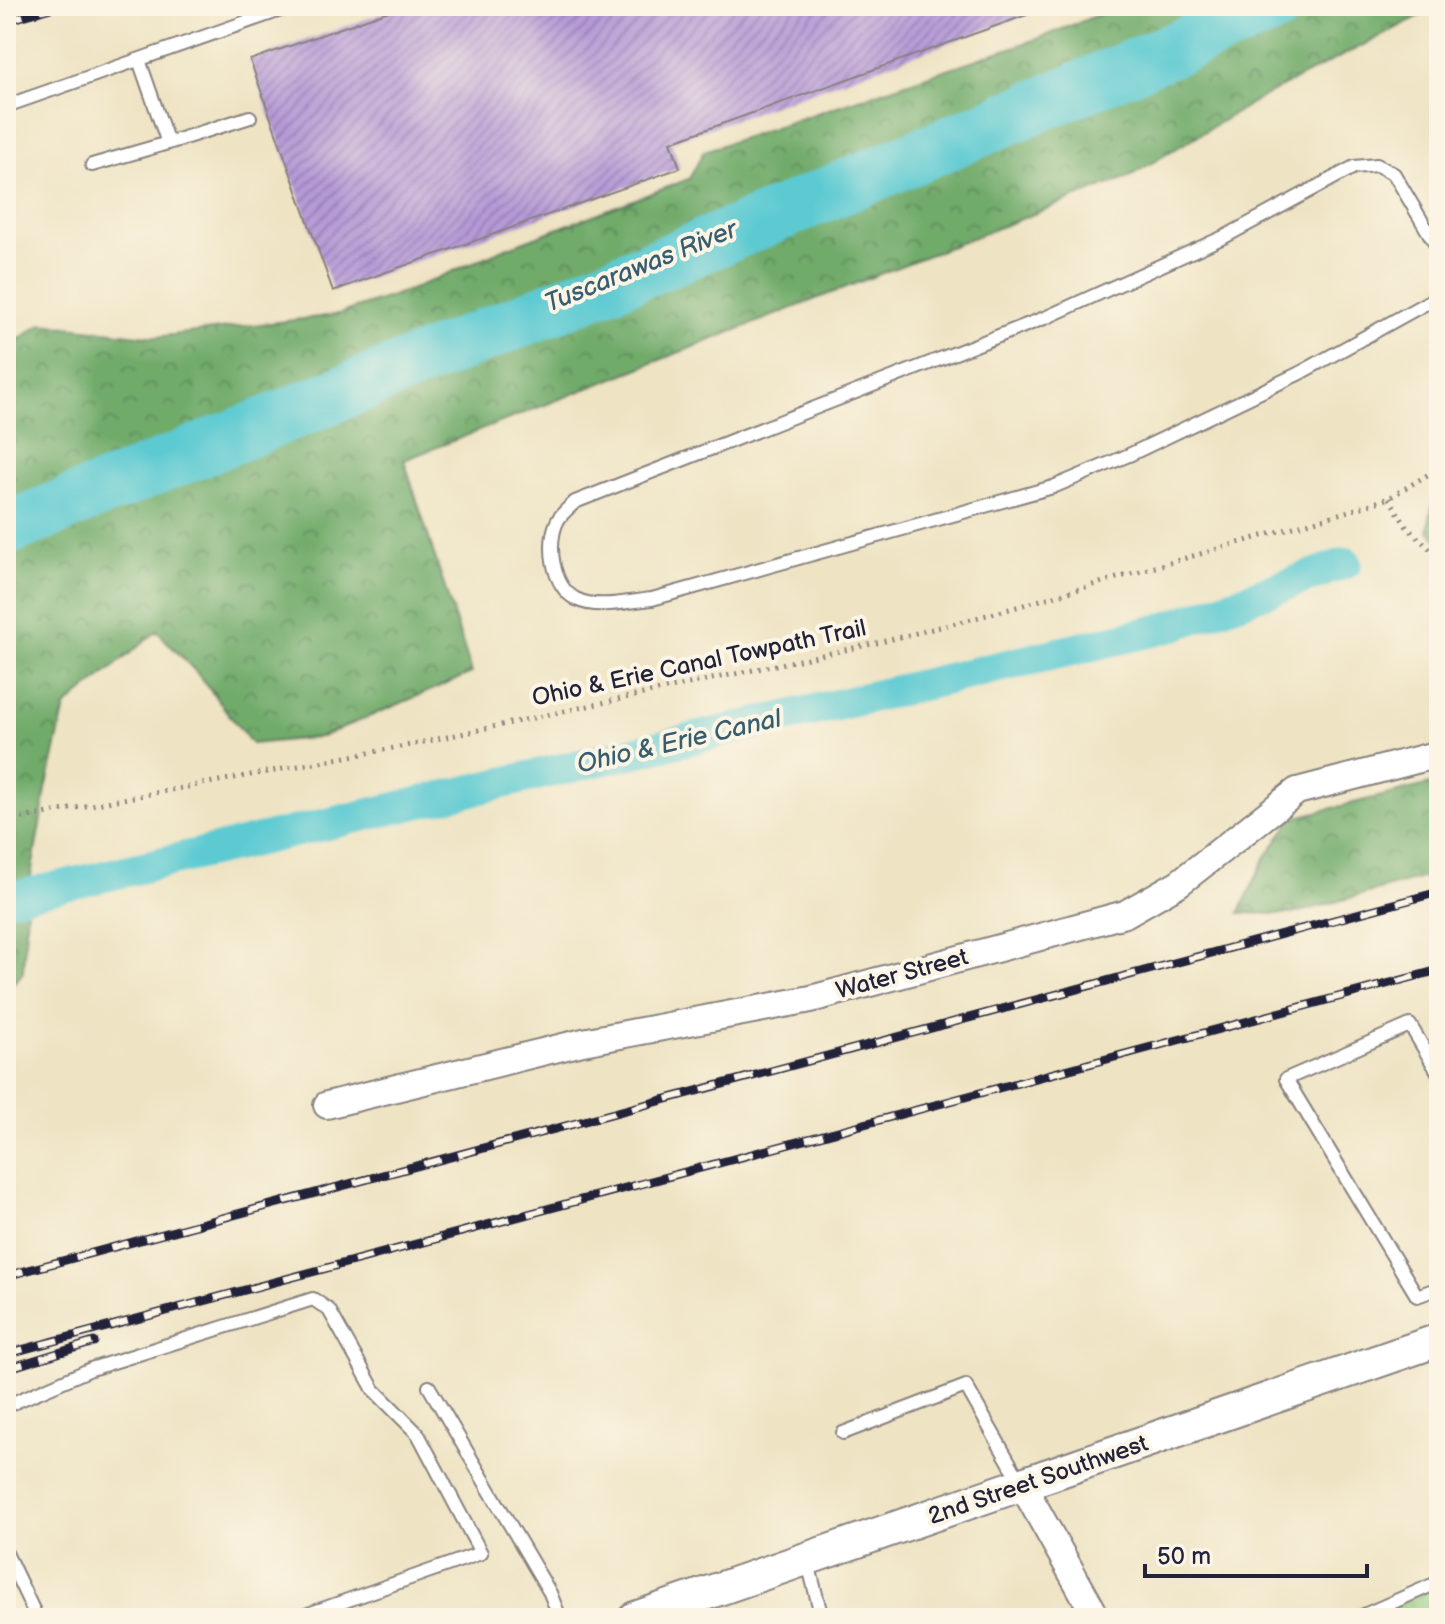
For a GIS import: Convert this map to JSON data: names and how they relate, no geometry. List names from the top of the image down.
{
  "streets": {
    "street": ["Water Street", "2nd Street Southwest"],
    "path": ["Ohio & Erie Canal Towpath Trail"]
  },
  "water": ["Tuscarawas River", "Ohio & Erie Canal"],
  "scale_bar": "50 m"
}
